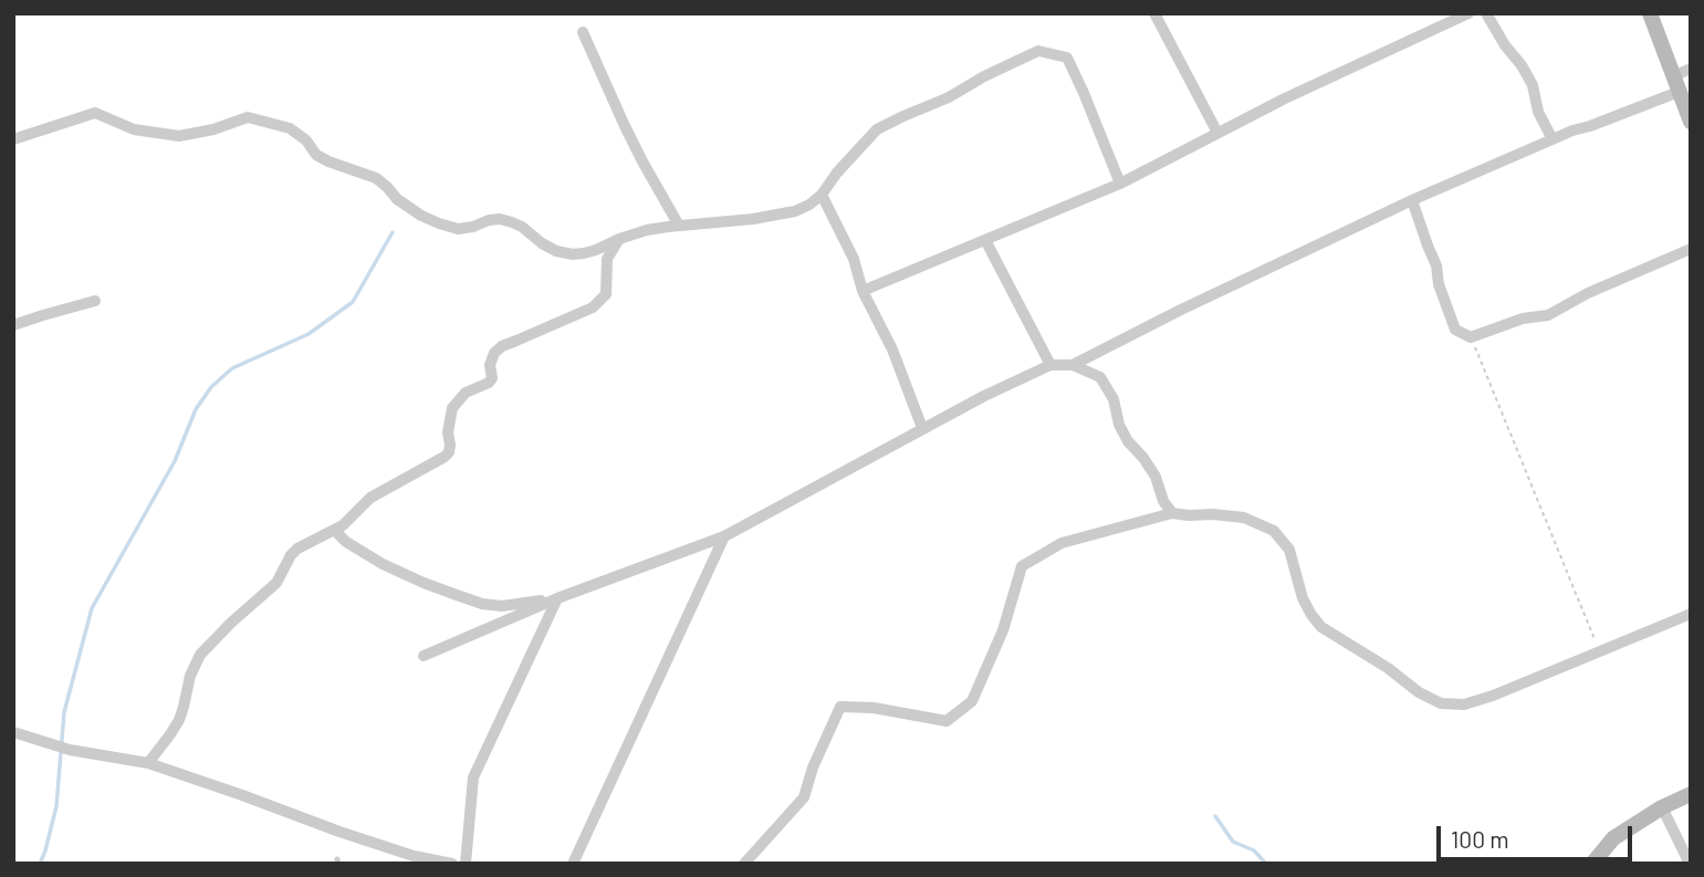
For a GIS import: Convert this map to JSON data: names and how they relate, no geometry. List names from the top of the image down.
{
  "scale_bar": "100 m"
}
